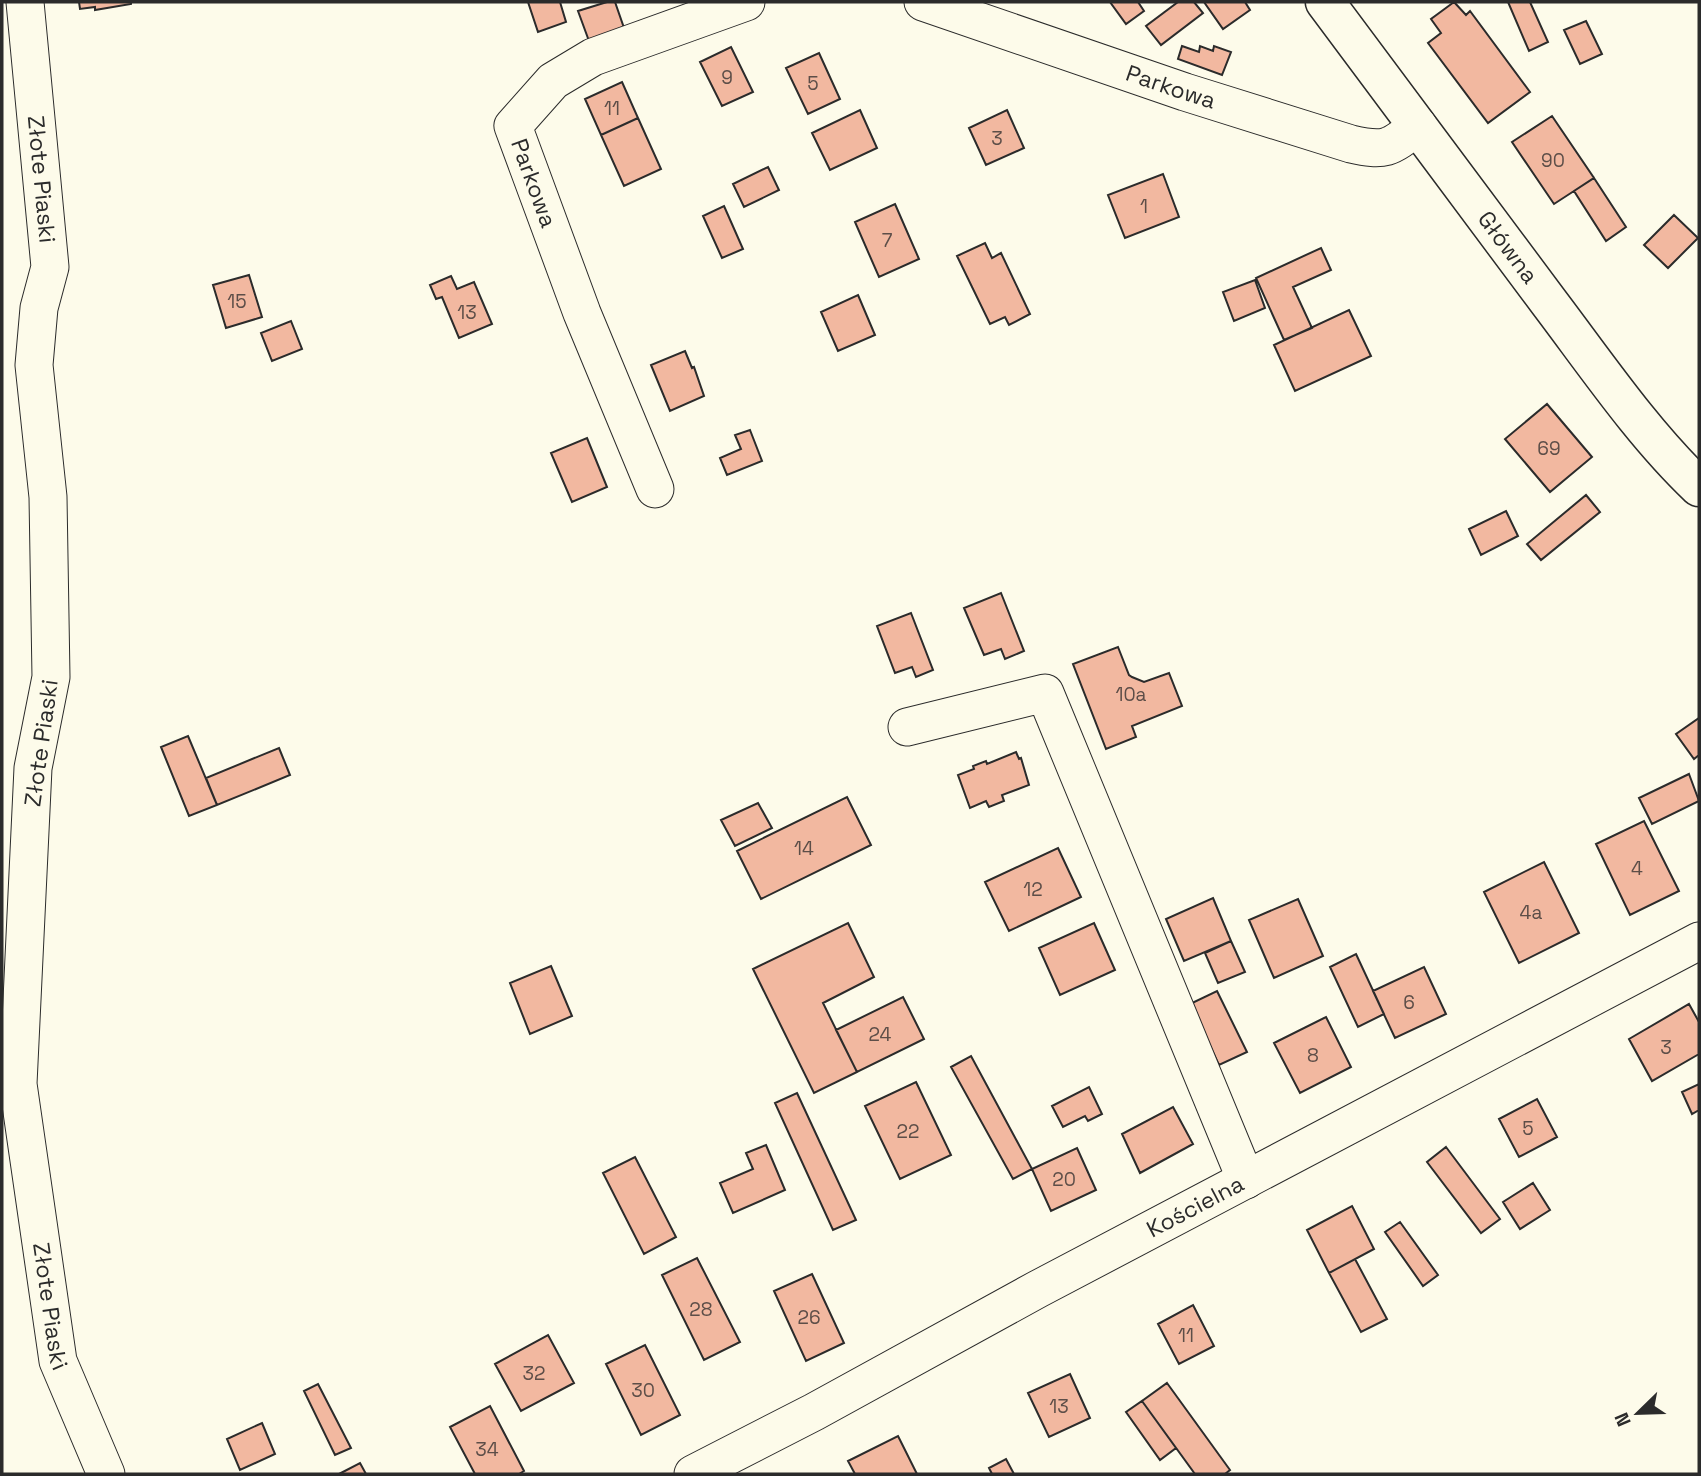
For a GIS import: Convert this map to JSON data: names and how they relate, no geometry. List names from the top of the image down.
{
  "streets": {
    "main road": ["Główna"],
    "street": ["Parkowa", "Złote Piaski", "Kościelna"]
  },
  "crossings": [
    ["Parkowa", "Główna"]
  ],
  "house_numbers": [
    "9",
    "5",
    "11",
    "3",
    "90",
    "1",
    "7",
    "15",
    "13",
    "69",
    "10a",
    "14",
    "4",
    "12",
    "4a",
    "6",
    "24",
    "3",
    "8",
    "5",
    "22",
    "20",
    "28",
    "26",
    "11",
    "32",
    "30",
    "13",
    "34"
  ],
  "north": "bottom left"
}
